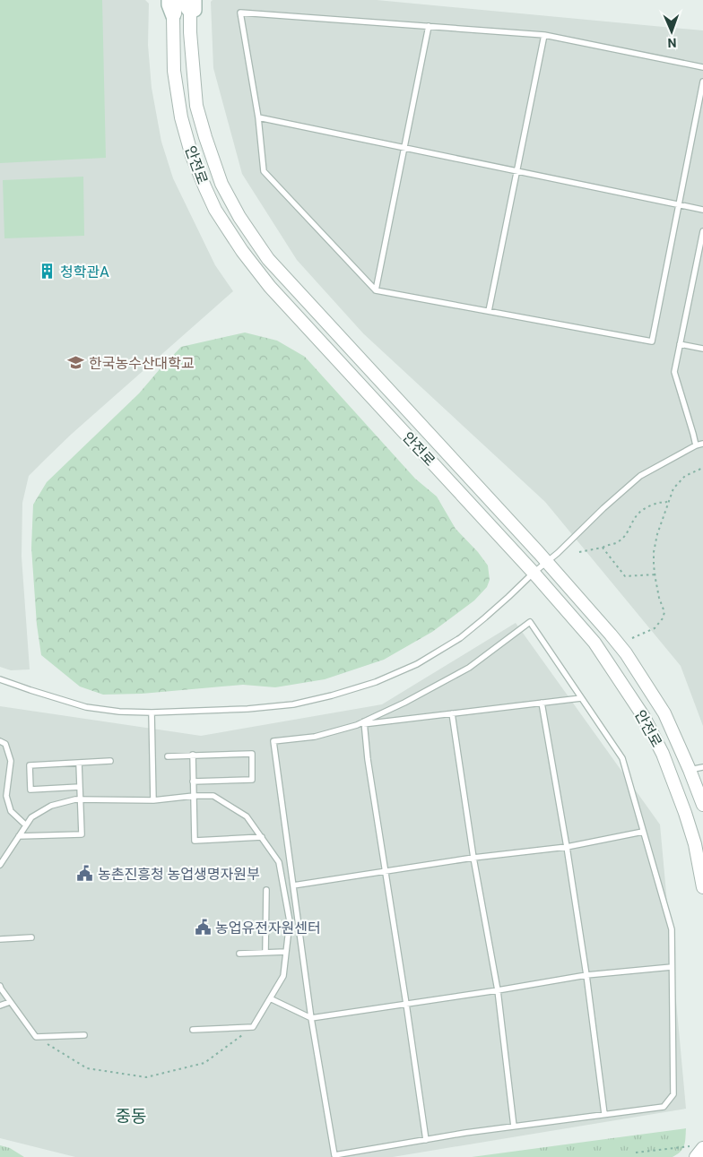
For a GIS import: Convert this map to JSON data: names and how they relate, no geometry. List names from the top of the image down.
{
  "streets": {
    "street": ["안전로"]
  },
  "districts": ["중동"],
  "places": {
    "building": ["청학관A"],
    "school or university": ["한국농수산대학교"],
    "public building": ["농촌진흥청 농업생명자원부", "농업유전자원센터"]
  },
  "north": "bottom"
}
